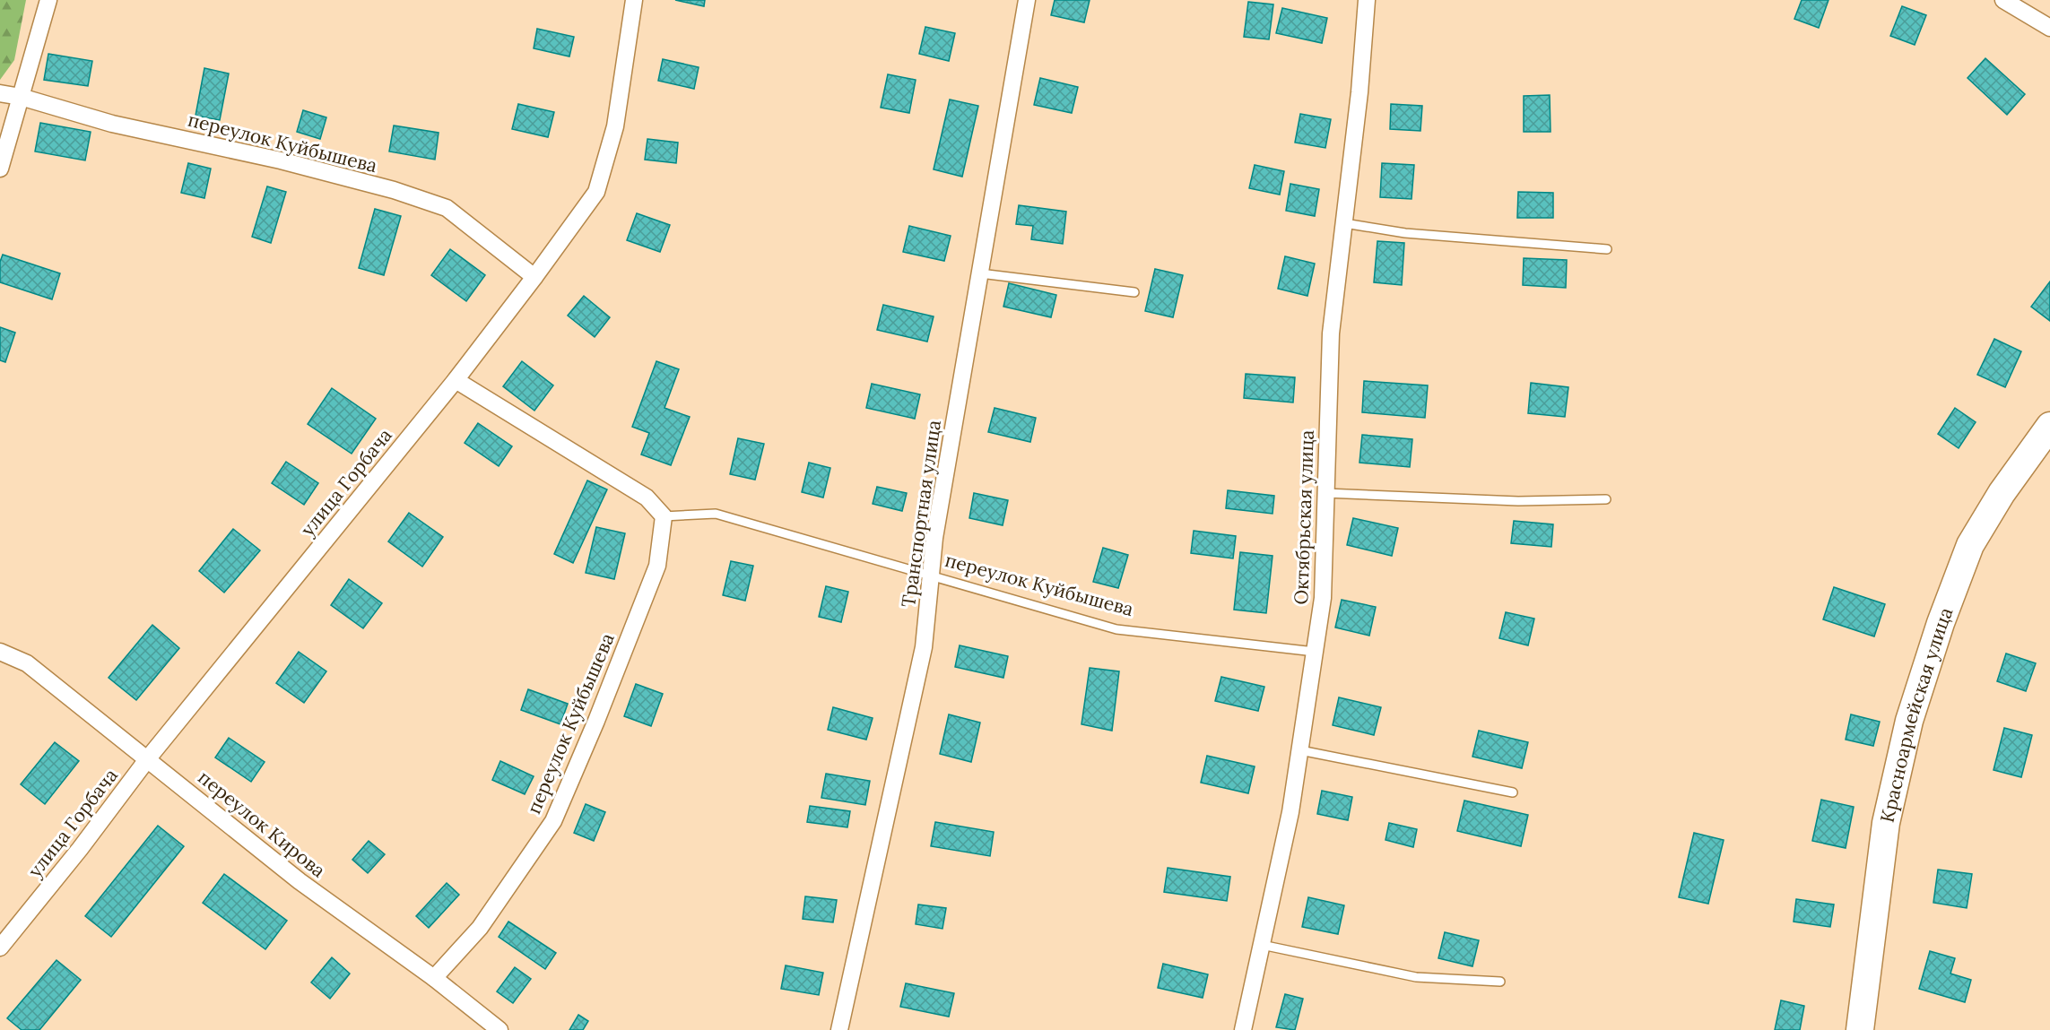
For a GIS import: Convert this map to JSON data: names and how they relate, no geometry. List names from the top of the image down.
{
  "streets": {
    "main road": ["Красноармейская улица"],
    "street": [
      "переулок Куйбышева",
      "улица Горбача",
      "Транспортная улица",
      "Октябрьская улица",
      "переулок Кирова"
    ]
  },
  "crossings": [
    ["переулок Куйбышева", "улица Горбача"],
    ["переулок Куйбышева", "Транспортная улица"],
    ["переулок Куйбышева", "Октябрьская улица"],
    ["переулок Куйбышева", "переулок Кирова"],
    ["улица Горбача", "переулок Кирова"]
  ]
}
